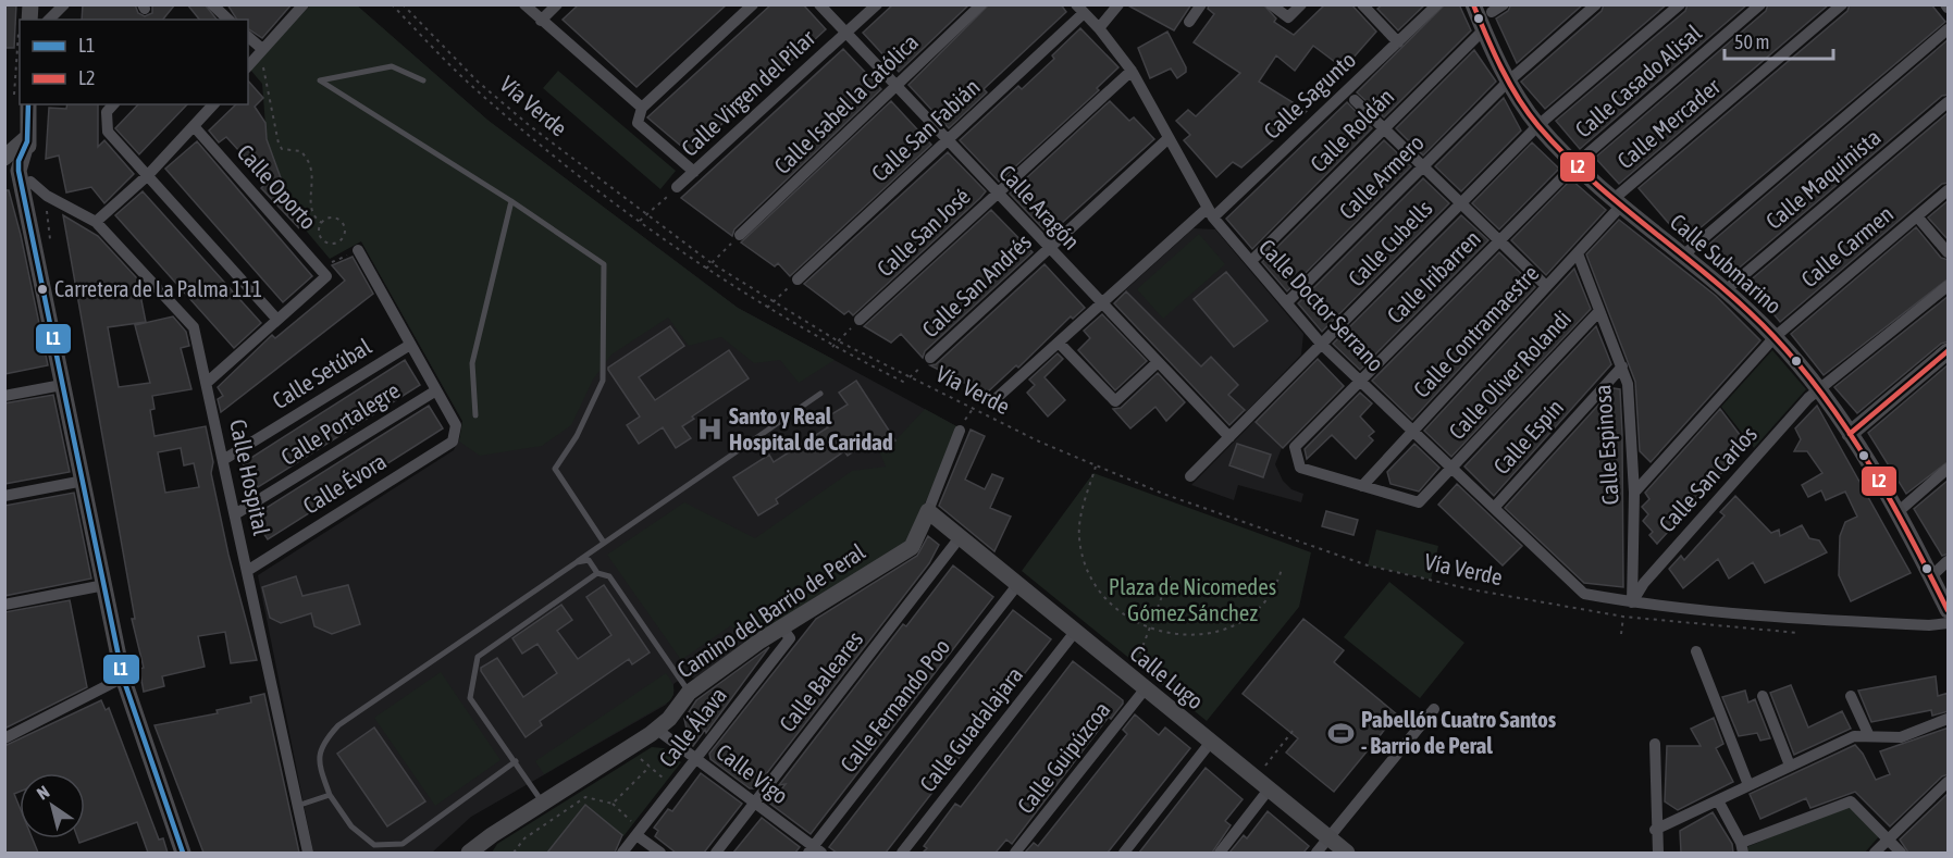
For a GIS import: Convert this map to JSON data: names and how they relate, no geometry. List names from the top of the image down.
{
  "streets": {
    "main road": ["Calle Submarino", "Camino del Barrio de Peral", "Calle Lugo"],
    "street": [
      "Calle Casado Alisal",
      "Calle Virgen del Pilar",
      "Calle Sagunto",
      "Calle Isabel la Católica",
      "Calle Mercader",
      "Calle San Fabián",
      "Calle Roldán",
      "Calle Armero",
      "Calle Maquinista",
      "Calle Oporto",
      "Calle Aragón",
      "Calle San José",
      "Calle Cubells",
      "Calle Carmen",
      "Calle Iribarren",
      "Calle San Andrés",
      "Calle Doctor Serrano",
      "Calle Contramaestre",
      "Calle Setúbal",
      "Calle Oliver Rolandi",
      "Calle Portalegre",
      "Calle Espín",
      "Calle Espinosa",
      "Calle Hospital",
      "Calle San Carlos",
      "Calle Évora",
      "Calle Baleares",
      "Calle Fernando Poo",
      "Calle Álava",
      "Calle Guadalajara",
      "Calle Guipúzcoa",
      "Calle Vigo"
    ],
    "path": ["Vía Verde"]
  },
  "crossings": [
    ["Calle Casado Alisal", "Calle Submarino"],
    ["Calle Casado Alisal", "Calle Iribarren"],
    ["Calle Virgen del Pilar", "Calle Aragón"],
    ["Calle Sagunto", "Calle Aragón"],
    ["Calle Sagunto", "Calle Doctor Serrano"],
    ["Calle Isabel la Católica", "Calle Aragón"],
    ["Calle Mercader", "Calle Submarino"],
    ["Calle Mercader", "Calle Contramaestre"],
    ["Calle San Fabián", "Calle Aragón"],
    ["Calle San Fabián", "Calle Doctor Serrano"],
    ["Calle Roldán", "Calle Submarino"],
    ["Calle Roldán", "Calle Doctor Serrano"],
    ["Calle Armero", "Calle Submarino"],
    ["Calle Armero", "Calle Doctor Serrano"],
    ["Calle Maquinista", "Calle Submarino"],
    ["Calle Aragón", "Calle San José"],
    ["Calle Aragón", "Calle Cubells"],
    ["Calle Aragón", "Calle San Andrés"],
    ["Calle San José", "Calle Doctor Serrano"],
    ["Calle Cubells", "Calle Submarino"],
    ["Calle Cubells", "Calle Doctor Serrano"],
    ["Calle Carmen", "Calle Submarino"],
    ["Calle Carmen", "Calle Espinosa"],
    ["Calle Submarino", "Calle Iribarren"],
    ["Calle Submarino", "Calle Contramaestre"],
    ["Calle Submarino", "Calle San Carlos"],
    ["Calle Iribarren", "Calle Doctor Serrano"],
    ["Calle Iribarren", "Calle Contramaestre"],
    ["Calle Iribarren", "Calle Oliver Rolandi"],
    ["Calle San Andrés", "Calle Doctor Serrano"],
    ["Calle Doctor Serrano", "Calle Contramaestre"],
    ["Calle Doctor Serrano", "Calle Oliver Rolandi"],
    ["Calle Doctor Serrano", "Calle Espín"],
    ["Calle Doctor Serrano", "Calle Espinosa"],
    ["Calle Doctor Serrano", "Calle San Carlos"],
    ["Calle Contramaestre", "Calle Oliver Rolandi"],
    ["Calle Contramaestre", "Calle Espinosa"],
    ["Calle Setúbal", "Calle Hospital"],
    ["Calle Oliver Rolandi", "Calle Espinosa"],
    ["Calle Portalegre", "Calle Hospital"],
    ["Calle Portalegre", "Calle Évora"],
    ["Calle Espín", "Calle Espinosa"],
    ["Calle Espinosa", "Calle San Carlos"],
    ["Calle Hospital", "Calle Évora"],
    ["Camino del Barrio de Peral", "Calle Lugo"],
    ["Camino del Barrio de Peral", "Calle Álava"],
    ["Camino del Barrio de Peral", "Calle Vigo"],
    ["Calle Lugo", "Calle Baleares"],
    ["Calle Lugo", "Calle Fernando Poo"],
    ["Calle Lugo", "Calle Guadalajara"],
    ["Calle Lugo", "Calle Guipúzcoa"],
    ["Calle Baleares", "Calle Vigo"],
    ["Calle Fernando Poo", "Calle Vigo"],
    ["Calle Álava", "Calle Vigo"]
  ],
  "parks": ["Plaza de Nicomedes Gómez Sánchez"],
  "places": {
    "other": ["Carretera de La Palma 111"],
    "hospital": ["Santo y Real Hospital de Caridad"],
    "sports": ["Pabellón Cuatro Santos - Barrio de Peral"]
  },
  "lines": ["transit line L2", "transit line L1"],
  "legend": ["L1", "L2"],
  "scale_bar": "50 m",
  "north": "top left"
}
